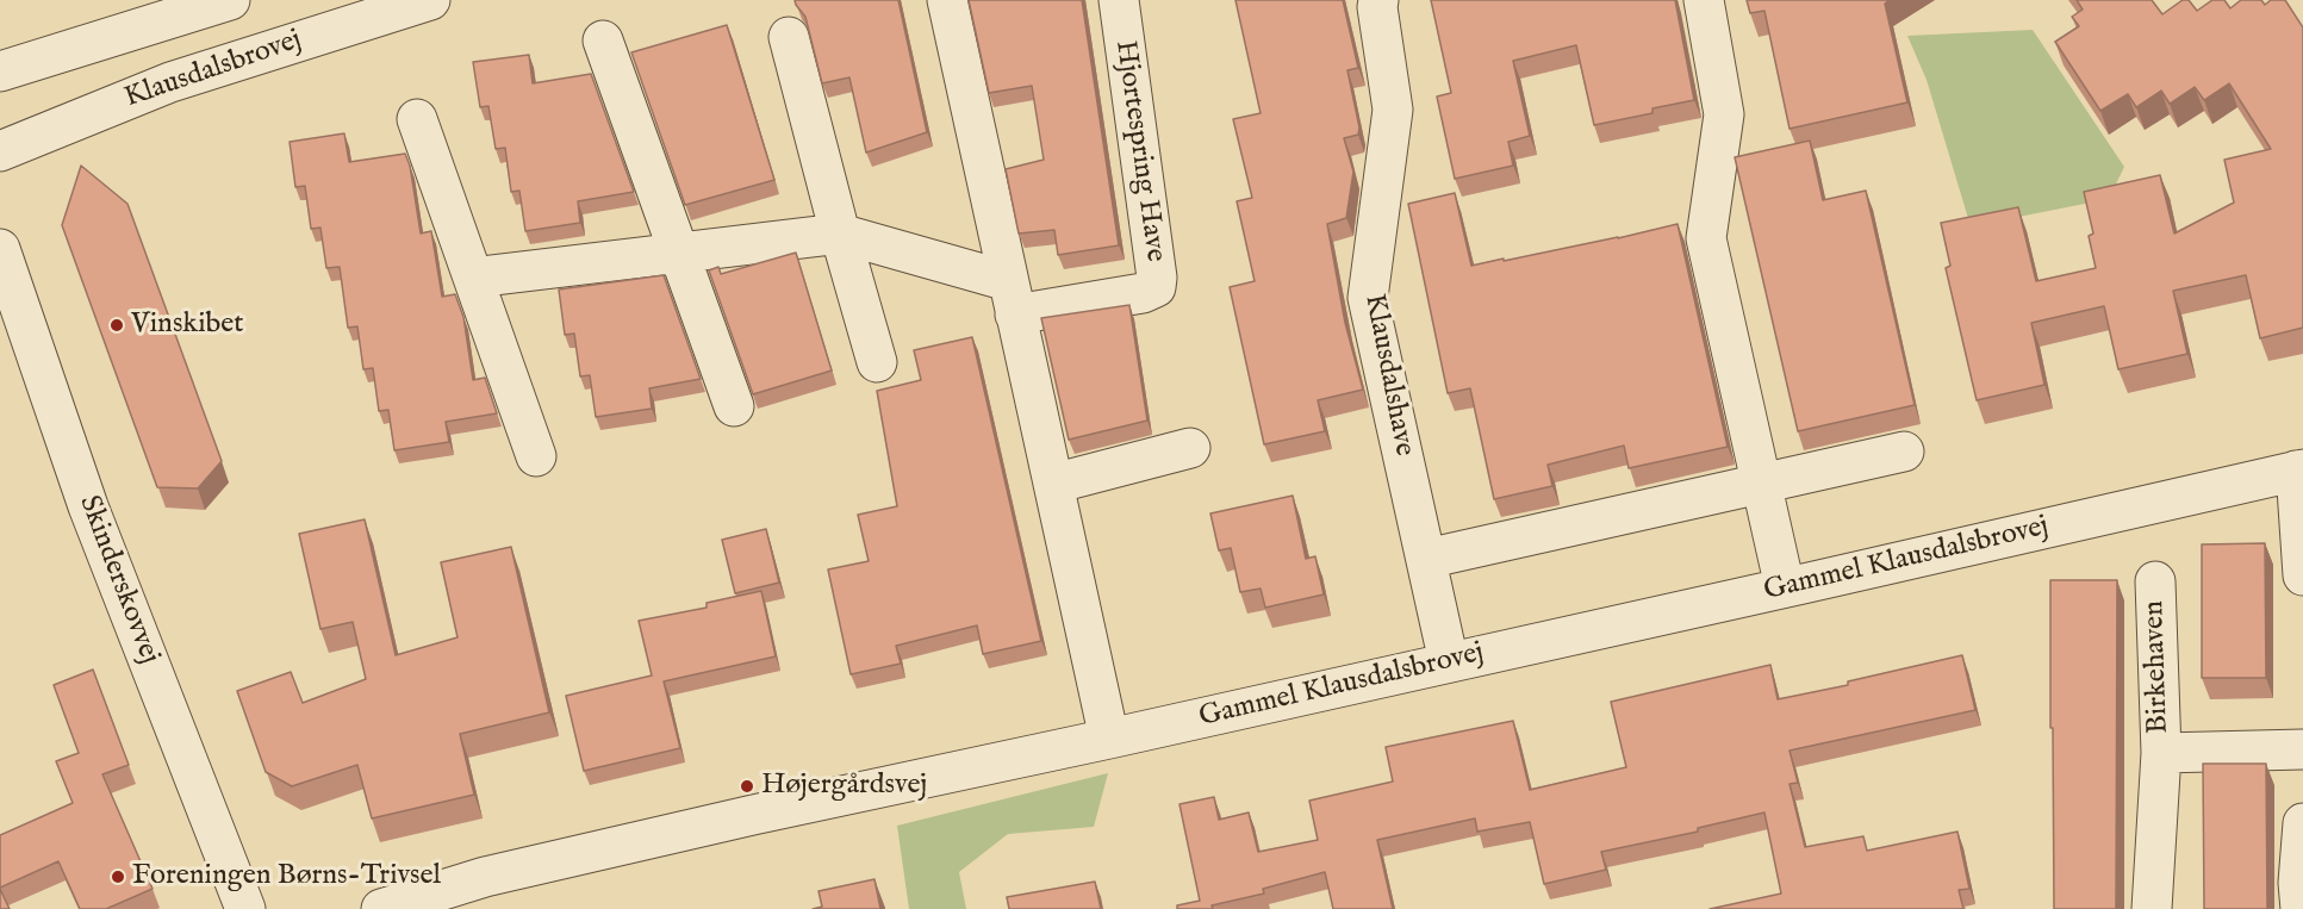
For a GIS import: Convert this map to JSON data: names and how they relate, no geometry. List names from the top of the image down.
{
  "streets": {
    "street": [
      "Klausdalsbrovej",
      "Hjortespring Have",
      "Klausdalshave",
      "Gammel Klausdalsbrovej",
      "Skinderskovvej",
      "Birkehaven"
    ]
  },
  "crossings": [
    ["Klausdalshave", "Gammel Klausdalsbrovej"]
  ],
  "places": ["Vinskibet", "Højergårdsvej", "Foreningen Børns-Trivsel"]
}
